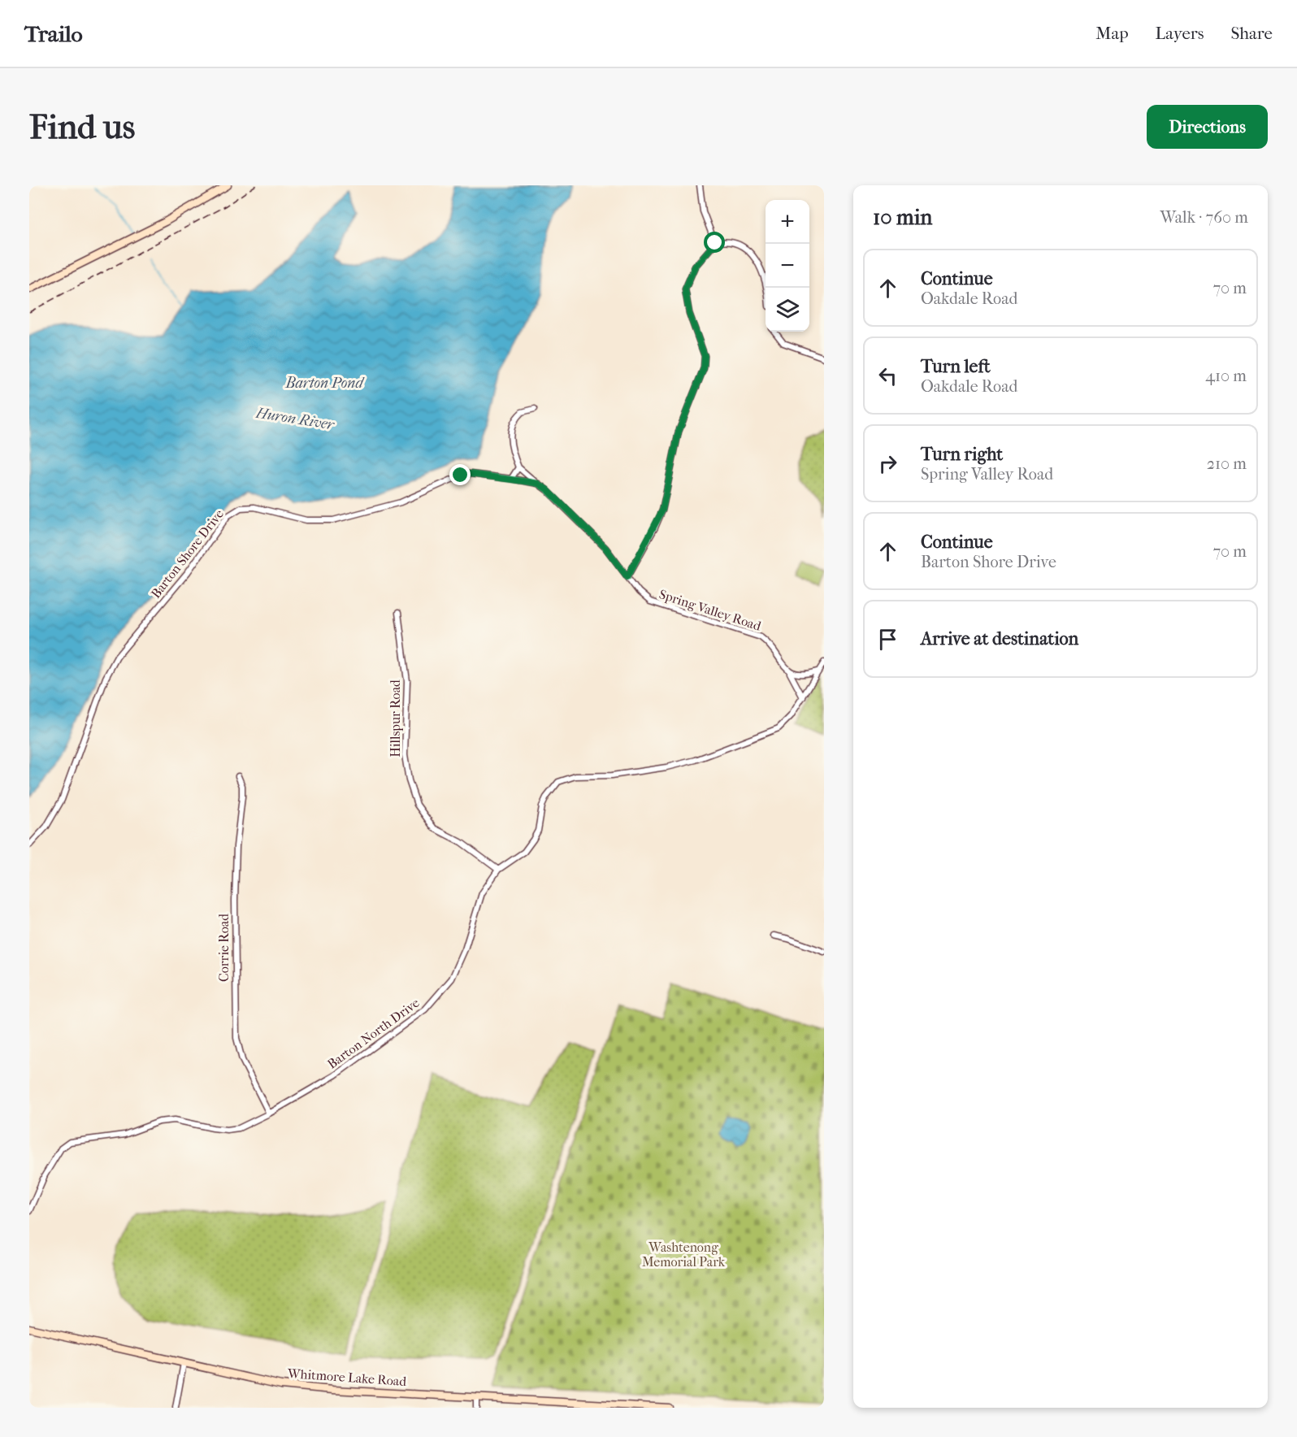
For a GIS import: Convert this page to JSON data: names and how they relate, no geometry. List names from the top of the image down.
{
  "streets": {
    "street": [
      "Barton Shore Drive",
      "Spring Valley Road",
      "Hillspur Road",
      "Corrie Road",
      "Barton North Drive",
      "Whitmore Lake Road"
    ]
  },
  "crossings": [
    ["Barton Shore Drive", "Spring Valley Road"],
    ["Spring Valley Road", "Barton North Drive"],
    ["Hillspur Road", "Barton North Drive"],
    ["Corrie Road", "Barton North Drive"]
  ],
  "water": ["Barton Pond", "Huron River"],
  "parks": ["Washtenong Memorial Park"],
  "page": {
    "header": "Trailo",
    "nav": ["Map", "Layers", "Share"],
    "buttons": "Directions",
    "title": "Find us",
    "heading": ["10 min", "Walk · 760 m"],
    "map_buttons": ["+", "−"],
    "list": [
      ["Continue", "Oakdale Road", "70 m"],
      ["Turn left", "Oakdale Road", "410 m"],
      ["Turn right", "Spring Valley Road", "210 m"],
      ["Continue", "Barton Shore Drive", "70 m"],
      "Arrive at destination"
    ]
  }
}
